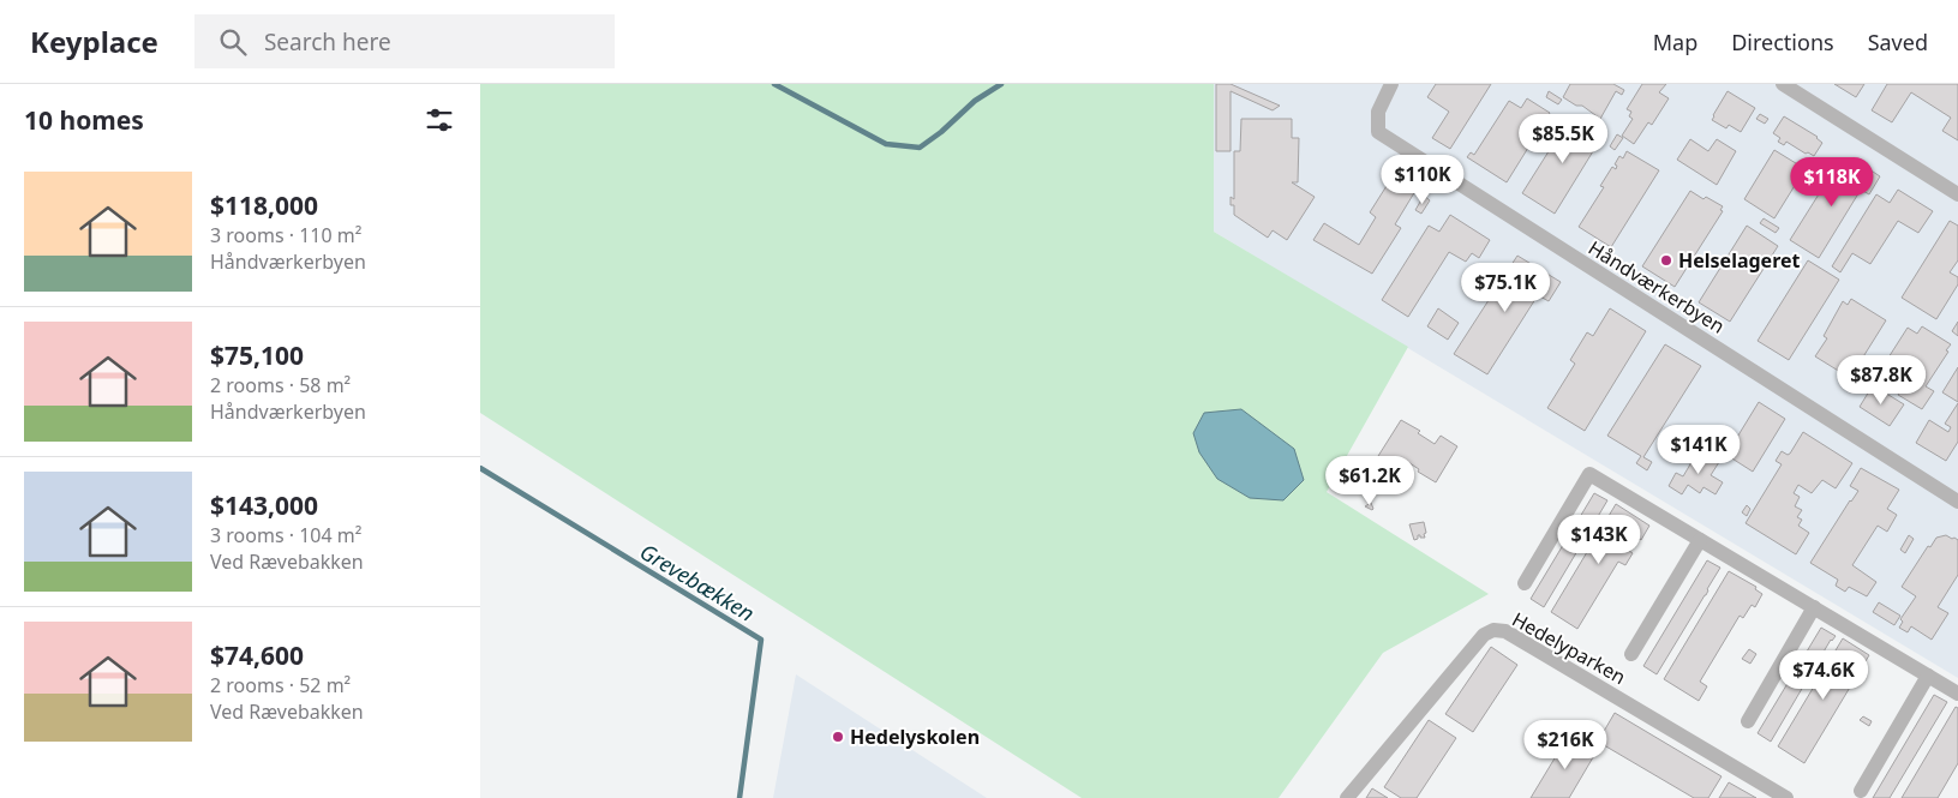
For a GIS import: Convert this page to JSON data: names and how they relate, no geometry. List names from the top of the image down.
{
  "streets": {
    "street": ["Håndværkerbyen", "Hedelyparken"]
  },
  "water": ["Grevebækken"],
  "places": ["Helselageret", "Hedelyskolen"],
  "page": {
    "header": "Keyplace",
    "search": "Search here",
    "nav": ["Map", "Directions", "Saved"],
    "heading": "10 homes",
    "price": [
      "$85.5K",
      "$110K",
      "$118K",
      "$75.1K",
      "$87.8K",
      "$141K",
      "$61.2K",
      "$143K",
      "$74.6K",
      "$216K"
    ],
    "list": [
      {
        "name": "$118,000",
        "note": "3 rooms · 110 m² · Håndværkerbyen"
      },
      {
        "name": "$75,100",
        "note": "2 rooms · 58 m² · Håndværkerbyen"
      },
      {
        "name": "$143,000",
        "note": "3 rooms · 104 m² · Ved Rævebakken"
      },
      {
        "name": "$74,600",
        "note": "2 rooms · 52 m² · Ved Rævebakken"
      }
    ]
  }
}
